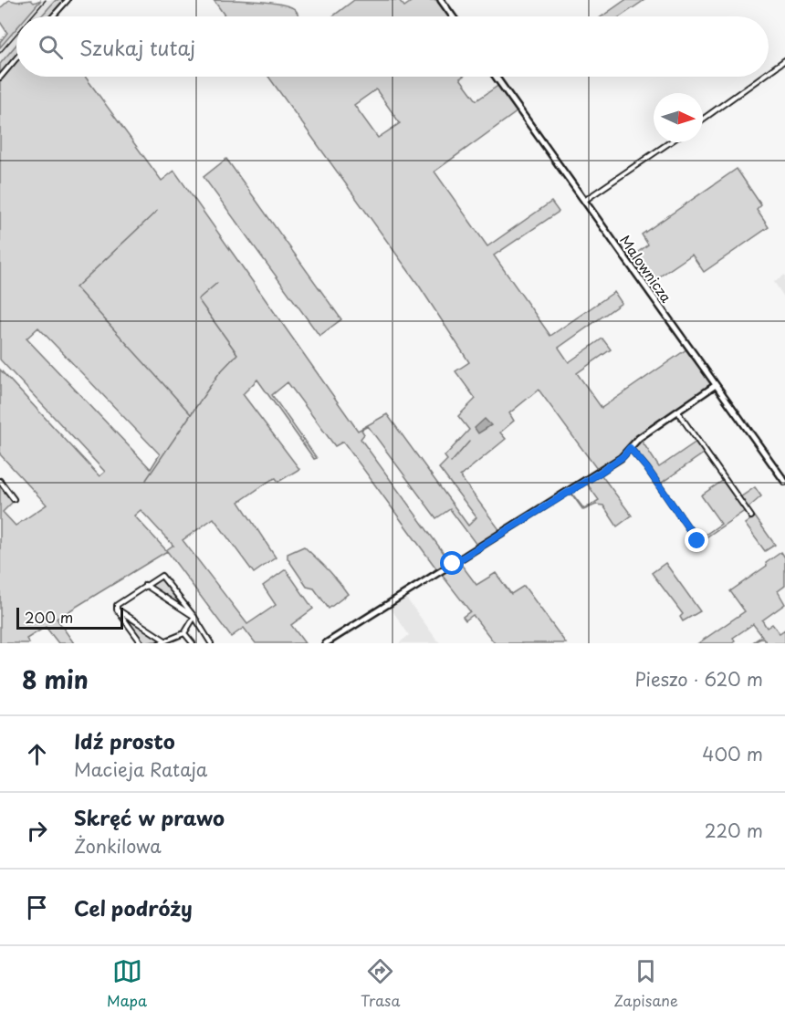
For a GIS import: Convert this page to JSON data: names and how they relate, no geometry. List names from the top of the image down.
{
  "streets": {
    "street": ["Malownicza"]
  },
  "scale_bar": "200 m",
  "north": "right",
  "page": {
    "search": "Szukaj tutaj",
    "scale": "200 m",
    "heading": ["8 min", "Pieszo · 620 m"],
    "list": [
      ["Idź prosto", "Macieja Rataja", "400 m"],
      ["Skręć w prawo", "Żonkilowa", "220 m"],
      "Cel podróży"
    ],
    "nav": ["Mapa", "Trasa", "Zapisane"]
  }
}
